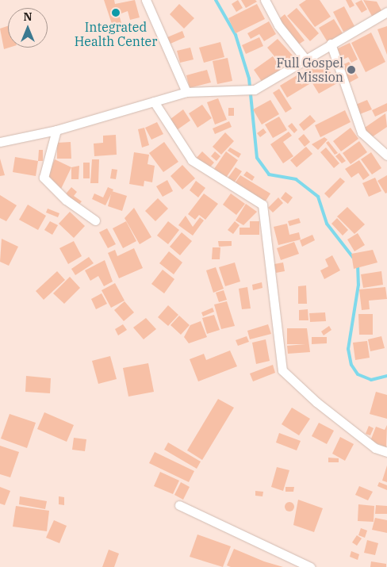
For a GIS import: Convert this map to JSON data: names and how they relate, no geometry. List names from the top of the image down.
{
  "places": ["Integrated Health Center", "Full Gospel Mission"],
  "north": "top"
}
